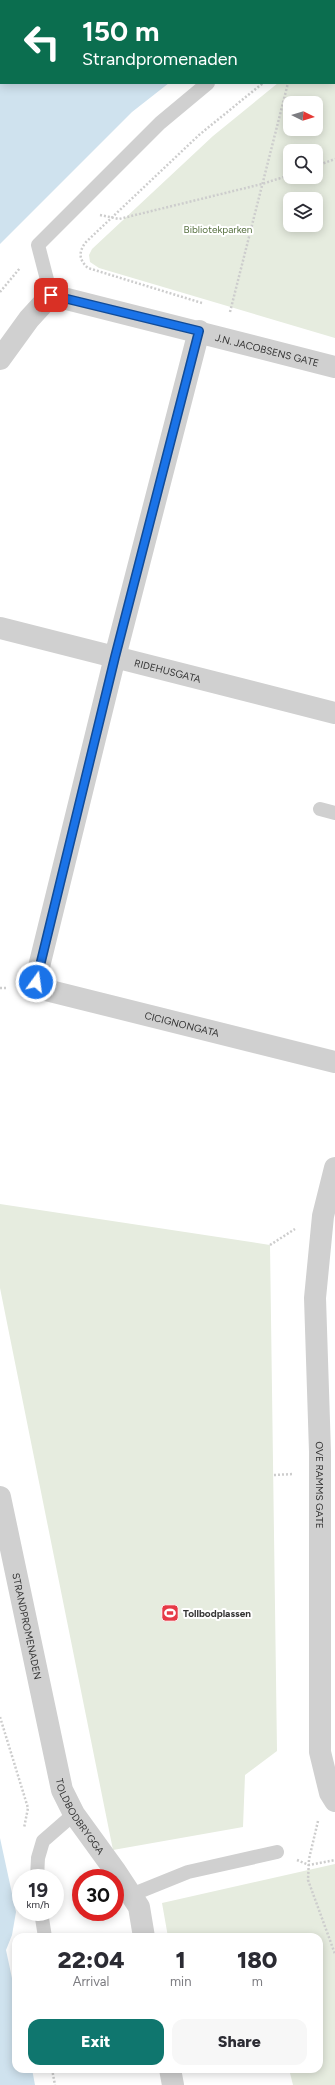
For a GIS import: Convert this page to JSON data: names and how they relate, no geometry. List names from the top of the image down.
{
  "streets": {
    "street": [
      "J.N. JACOBSENS GATE",
      "RIDEHUSGATA",
      "CICIGNONGATA",
      "OVE RAMMS GATE",
      "STRANDPROMENADEN",
      "TOLDBODBRYGGA"
    ]
  },
  "crossings": [
    ["RIDEHUSGATA", "CICIGNONGATA"],
    ["STRANDPROMENADEN", "TOLDBODBRYGGA"]
  ],
  "parks": ["Bibliotekparken"],
  "places": {
    "sports": ["Tollbodplassen"]
  },
  "north": "right",
  "page": {
    "turn": ["150 m", "Strandpromenaden"],
    "speed": "19 km/h",
    "limit": "30",
    "eta": [
      "22:04",
      "Arrival",
      "1",
      "min",
      "180",
      "m"
    ],
    "buttons": ["Exit", "Share"]
  }
}
